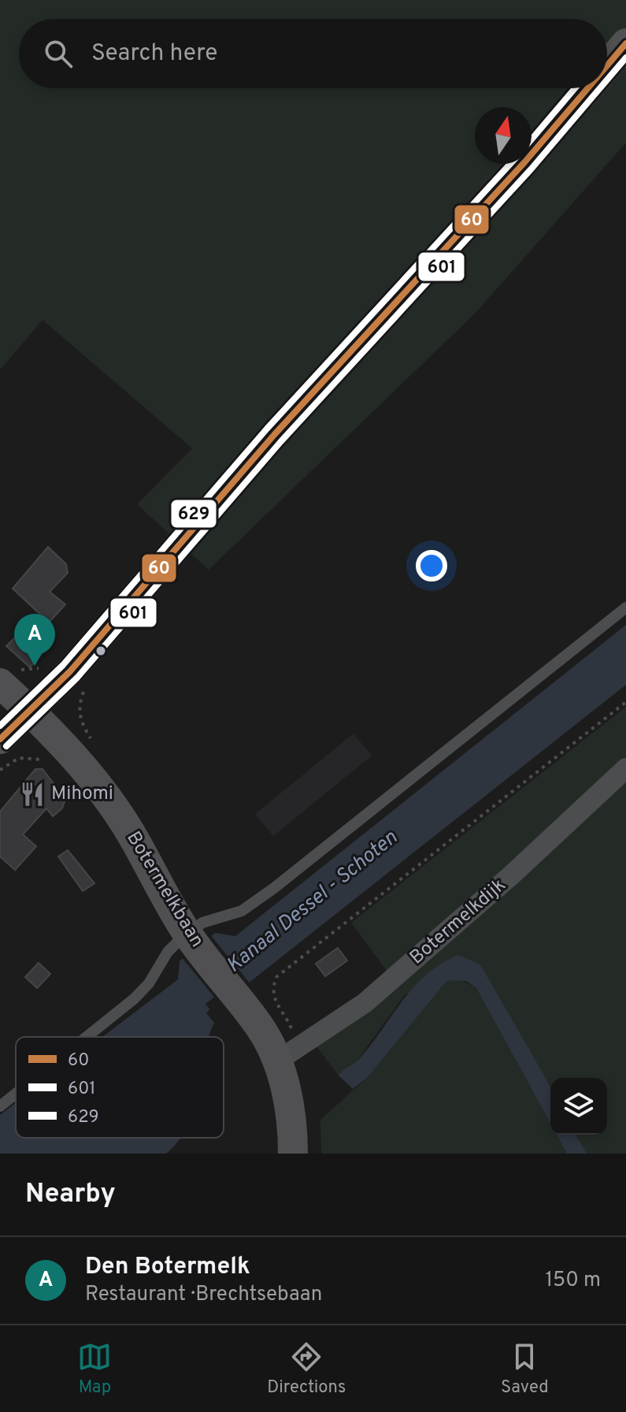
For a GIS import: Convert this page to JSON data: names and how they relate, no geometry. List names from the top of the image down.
{
  "streets": {
    "main road": ["Botermelkbaan"],
    "street": ["Botermelkdijk"]
  },
  "crossings": [
    ["Botermelkbaan", "Botermelkdijk"]
  ],
  "water": ["Kanaal Dessel - Schoten"],
  "places": {
    "restaurant": ["Mihomi"]
  },
  "lines": ["transit line 60", "transit line 601", "transit line 629"],
  "legend": ["60", "601", "629"],
  "north": "top",
  "page": {
    "search": "Search here",
    "pins": "A",
    "heading": "Nearby",
    "list": [
      {
        "mark": "A",
        "name": "Den Botermelk",
        "note": "Restaurant · Brechtsebaan",
        "value": "150 m"
      }
    ],
    "nav": ["Map", "Directions", "Saved"]
  }
}
